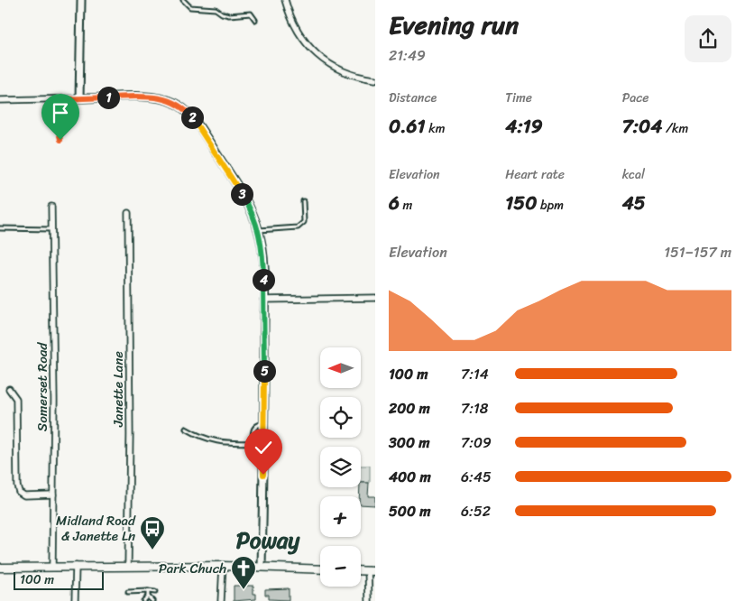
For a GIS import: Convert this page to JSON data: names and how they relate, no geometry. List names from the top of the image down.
{
  "streets": {
    "street": ["Somerset Road", "Janette Lane"]
  },
  "districts": ["Poway"],
  "places": {
    "bus stop": ["Midland Road & Janette Ln"],
    "church": ["Park Chuch"]
  },
  "scale_bar": "100 m",
  "north": "left",
  "page": {
    "heading": ["Evening run", "21:49"],
    "stats": [
      ["Distance", "0.61 km"],
      ["Time", "4:19"],
      ["Pace", "7:04 /km"],
      ["Elevation", "6 m"],
      ["Heart rate", "150 bpm"],
      ["kcal", "45"]
    ],
    "pins": [
      "1",
      "2",
      "3",
      "4",
      "5"
    ],
    "chart": ["Elevation", "151–157 m"],
    "map_buttons": ["+", "−"],
    "list": [
      {
        "name": "100 m",
        "note": "7:14"
      },
      {
        "name": "200 m",
        "note": "7:18"
      },
      {
        "name": "300 m",
        "note": "7:09"
      },
      {
        "name": "400 m",
        "note": "6:45"
      },
      {
        "name": "500 m",
        "note": "6:52"
      }
    ],
    "scale": "100 m"
  }
}
